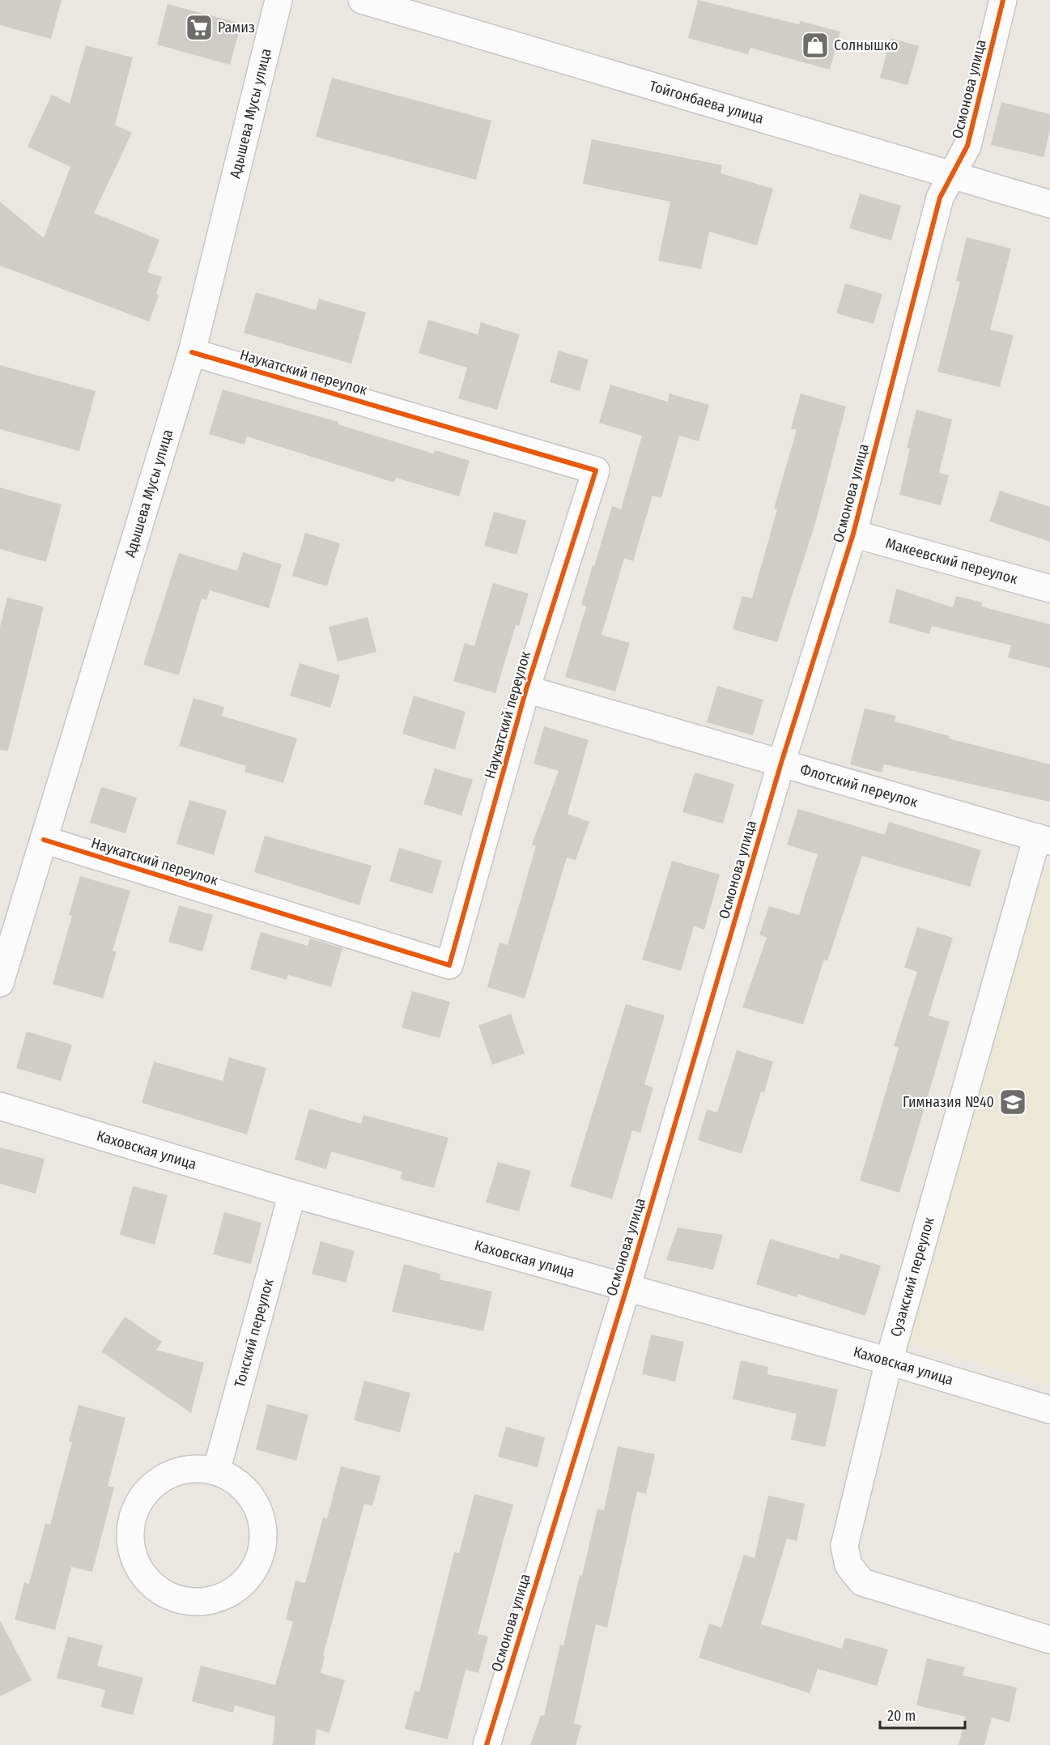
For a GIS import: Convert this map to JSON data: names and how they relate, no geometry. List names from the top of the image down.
{
  "streets": {
    "street": [
      "Осмонова улица",
      "Тойгонбаева улица",
      "Адышева Мусы улица",
      "Наукатский переулок",
      "Макеевский переулок",
      "Флотский переулок",
      "Каховская улица",
      "Сузакский переулок",
      "Тонский переулок"
    ]
  },
  "crossings": [
    ["Осмонова улица", "Тойгонбаева улица"],
    ["Осмонова улица", "Макеевский переулок"],
    ["Осмонова улица", "Флотский переулок"],
    ["Осмонова улица", "Каховская улица"],
    ["Адышева Мусы улица", "Наукатский переулок"],
    ["Наукатский переулок", "Флотский переулок"],
    ["Флотский переулок", "Сузакский переулок"],
    ["Каховская улица", "Сузакский переулок"],
    ["Каховская улица", "Тонский переулок"]
  ],
  "places": {
    "supermarket": ["Рамиз"],
    "shop": ["Солнышко"],
    "school or university": ["Гимназия №40"]
  },
  "scale_bar": "20 m"
}
